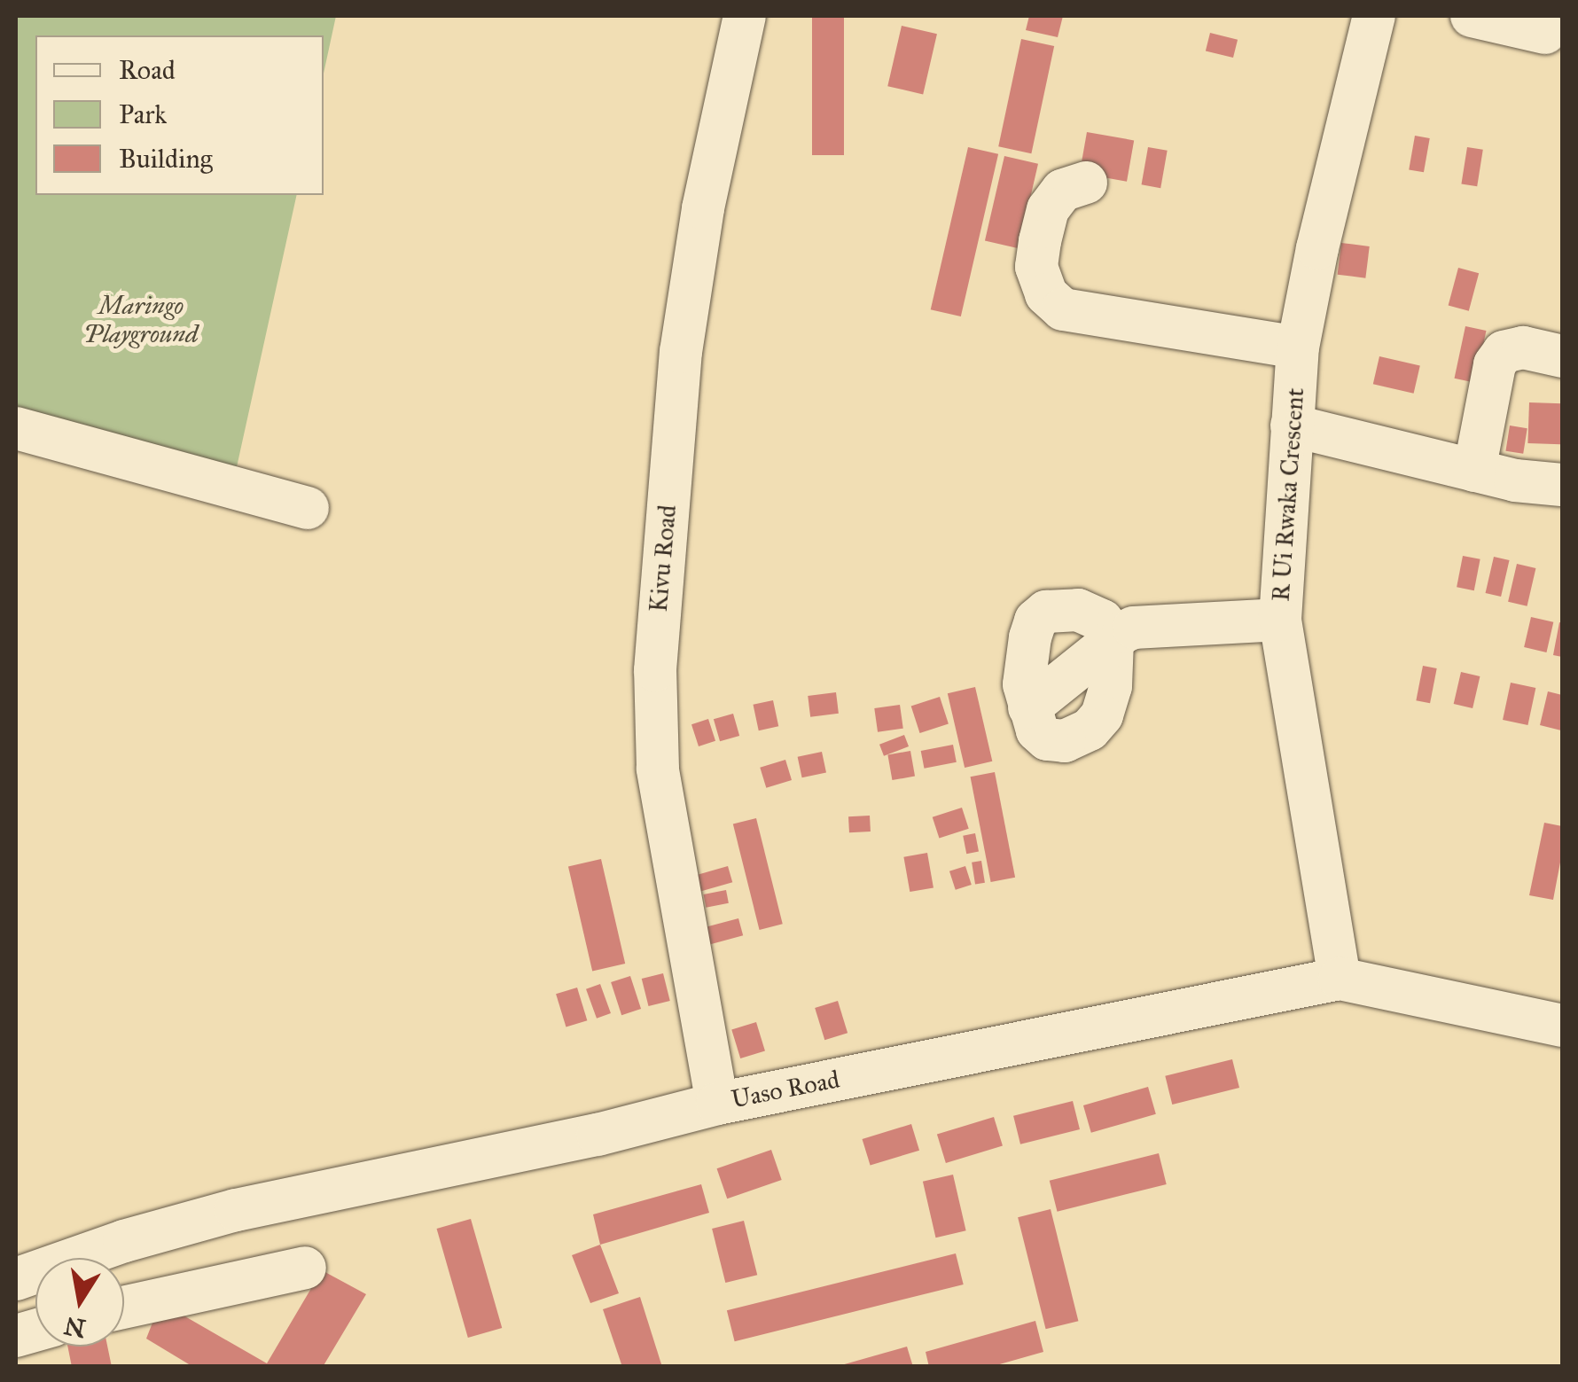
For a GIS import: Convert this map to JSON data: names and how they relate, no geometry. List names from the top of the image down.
{
  "streets": {
    "street": ["R Ui Rwaka Crescent", "Kivu Road", "Uaso Road"]
  },
  "crossings": [
    ["R Ui Rwaka Crescent", "Uaso Road"],
    ["Kivu Road", "Uaso Road"]
  ],
  "parks": ["Maringo Playground"],
  "legend": ["Road", "Park", "Building"],
  "north": "bottom"
}
